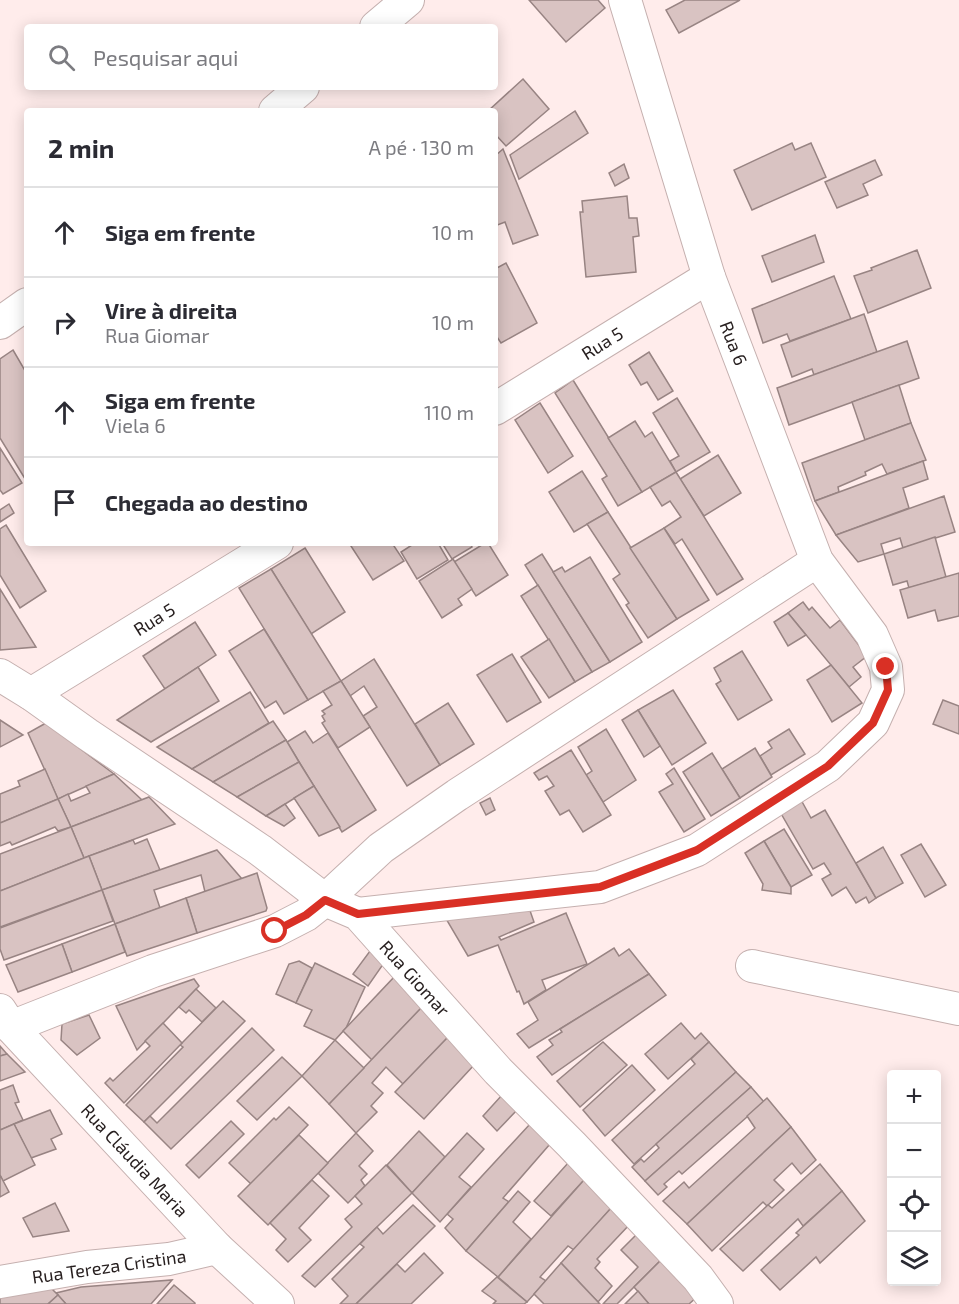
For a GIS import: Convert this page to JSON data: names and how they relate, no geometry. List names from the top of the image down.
{
  "streets": {
    "street": [
      "Rua 5",
      "Rua 6",
      "Rua Giomar",
      "Rua Cláudia Maria",
      "Rua Tereza Cristina"
    ]
  },
  "crossings": [
    ["Rua 5", "Rua 6"],
    ["Rua 5", "Rua Giomar"],
    ["Rua 6", "Rua Giomar"],
    ["Rua Cláudia Maria", "Rua Tereza Cristina"]
  ],
  "page": {
    "search": "Pesquisar aqui",
    "heading": ["2 min", "A pé · 130 m"],
    "list": [
      ["Siga em frente", "10 m"],
      ["Vire à direita", "Rua Giomar", "10 m"],
      ["Siga em frente", "Viela 6", "110 m"],
      "Chegada ao destino"
    ],
    "map_buttons": ["+", "−"]
  }
}
